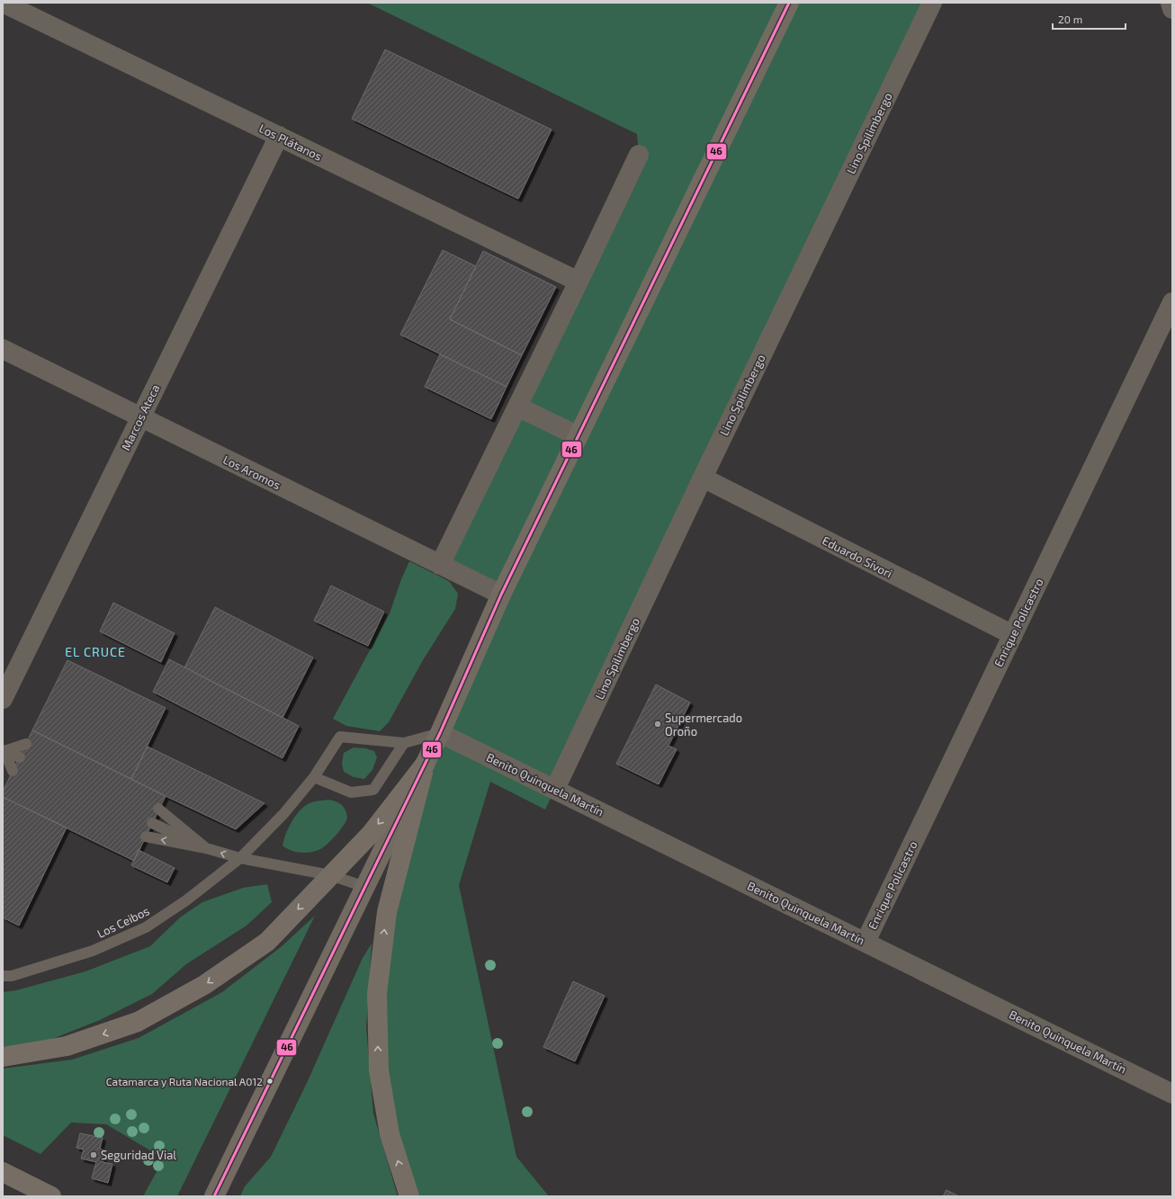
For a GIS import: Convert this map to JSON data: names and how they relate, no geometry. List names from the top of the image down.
{
  "streets": {
    "street": [
      "Lino Spilimbergo",
      "Los Plátanos",
      "Marcos Ateca",
      "Los Aromos",
      "Eduardo Sívori",
      "Enrique Policastro",
      "Benito Quinquela Martín"
    ],
    "lane": ["Los Ceibos"]
  },
  "crossings": [
    ["Lino Spilimbergo", "Eduardo Sívori"],
    ["Lino Spilimbergo", "Benito Quinquela Martín"],
    ["Los Plátanos", "Marcos Ateca"],
    ["Marcos Ateca", "Los Aromos"],
    ["Eduardo Sívori", "Enrique Policastro"],
    ["Enrique Policastro", "Benito Quinquela Martín"],
    ["Benito Quinquela Martín", "Los Ceibos"]
  ],
  "districts": ["EL CRUCE"],
  "places": ["Supermercado Oroño", "Catamarca y Ruta Nacional A012", "Seguridad Vial"],
  "lines": ["transit line 46"],
  "scale_bar": "20 m"
}
